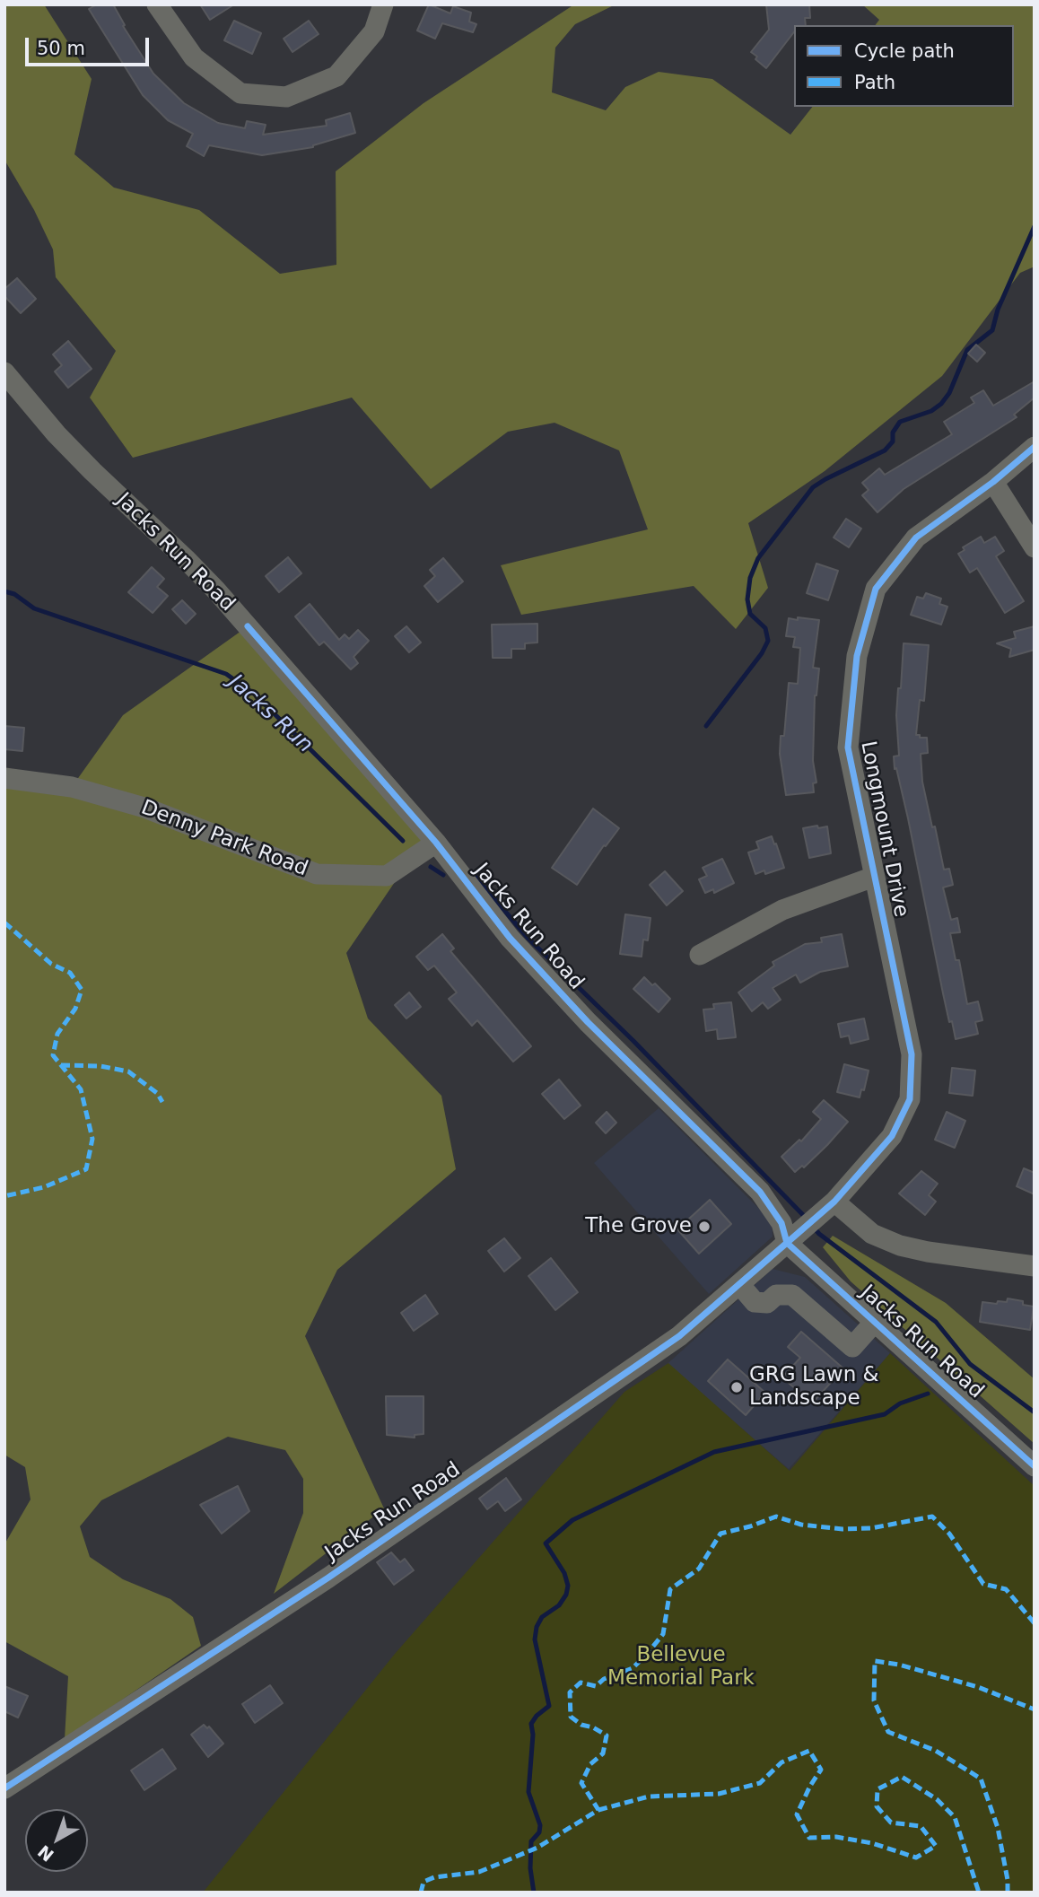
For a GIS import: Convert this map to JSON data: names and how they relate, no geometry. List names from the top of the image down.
{
  "streets": {
    "street": ["Jacks Run Road", "Longmount Drive", "Denny Park Road"]
  },
  "crossings": [
    ["Jacks Run Road", "Longmount Drive"],
    ["Jacks Run Road", "Denny Park Road"]
  ],
  "water": ["Jacks Run"],
  "parks": ["Bellevue Memorial Park"],
  "places": ["The Grove", "GRG Lawn & Landscape"],
  "legend": ["Cycle path", "Path"],
  "scale_bar": "50 m",
  "north": "bottom left"
}
